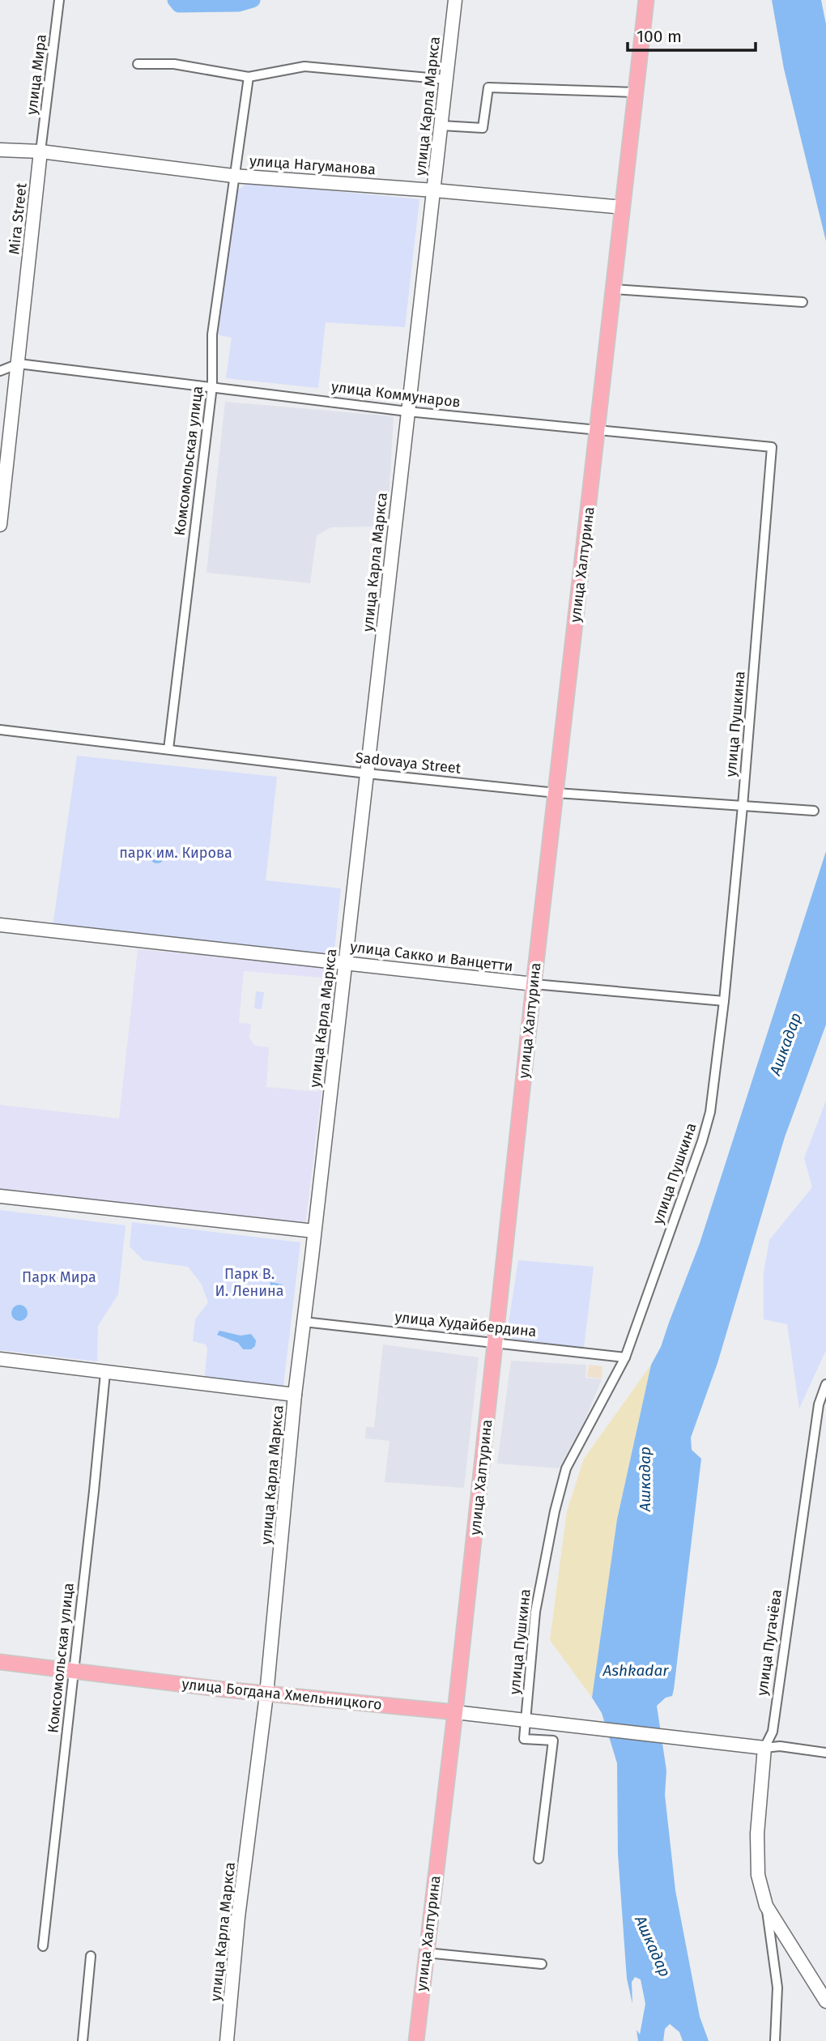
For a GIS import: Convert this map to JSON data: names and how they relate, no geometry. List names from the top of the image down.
{
  "streets": {
    "main road": ["улица Халтурина", "улица Богдана Хмельницкого"],
    "street": [
      "улица Мира",
      "улица Карла Маркса",
      "улица Нагуманова",
      "Mira Street",
      "улица Коммунаров",
      "Комсомольская улица",
      "улица Пушкина",
      "Sadovaya Street",
      "улица Сакко и Ванцетти",
      "улица Худайбердина",
      "улица Пугачёва"
    ]
  },
  "crossings": [
    ["улица Мира", "улица Нагуманова"],
    ["улица Мира", "Mira Street"],
    ["улица Карла Маркса", "улица Нагуманова"],
    ["улица Карла Маркса", "улица Коммунаров"],
    ["улица Карла Маркса", "Sadovaya Street"],
    ["улица Карла Маркса", "улица Сакко и Ванцетти"],
    ["улица Карла Маркса", "улица Худайбердина"],
    ["улица Карла Маркса", "улица Богдана Хмельницкого"],
    ["улица Нагуманова", "Mira Street"],
    ["улица Нагуманова", "Комсомольская улица"],
    ["улица Нагуманова", "улица Халтурина"],
    ["Mira Street", "улица Коммунаров"],
    ["улица Коммунаров", "Комсомольская улица"],
    ["улица Коммунаров", "улица Халтурина"],
    ["улица Коммунаров", "улица Пушкина"],
    ["Комсомольская улица", "Sadovaya Street"],
    ["Комсомольская улица", "улица Богдана Хмельницкого"],
    ["улица Халтурина", "Sadovaya Street"],
    ["улица Халтурина", "улица Сакко и Ванцетти"],
    ["улица Халтурина", "улица Худайбердина"],
    ["улица Халтурина", "улица Богдана Хмельницкого"],
    ["улица Пушкина", "Sadovaya Street"],
    ["улица Пушкина", "улица Сакко и Ванцетти"],
    ["улица Пушкина", "улица Худайбердина"],
    ["улица Пушкина", "улица Богдана Хмельницкого"],
    ["улица Пугачёва", "улица Богдана Хмельницкого"]
  ],
  "water": ["Ашкадар", "Ashkadar"],
  "parks": ["парк им. Кирова", "Парк В. И. Ленина", "Парк Мира"],
  "scale_bar": "100 m"
}
